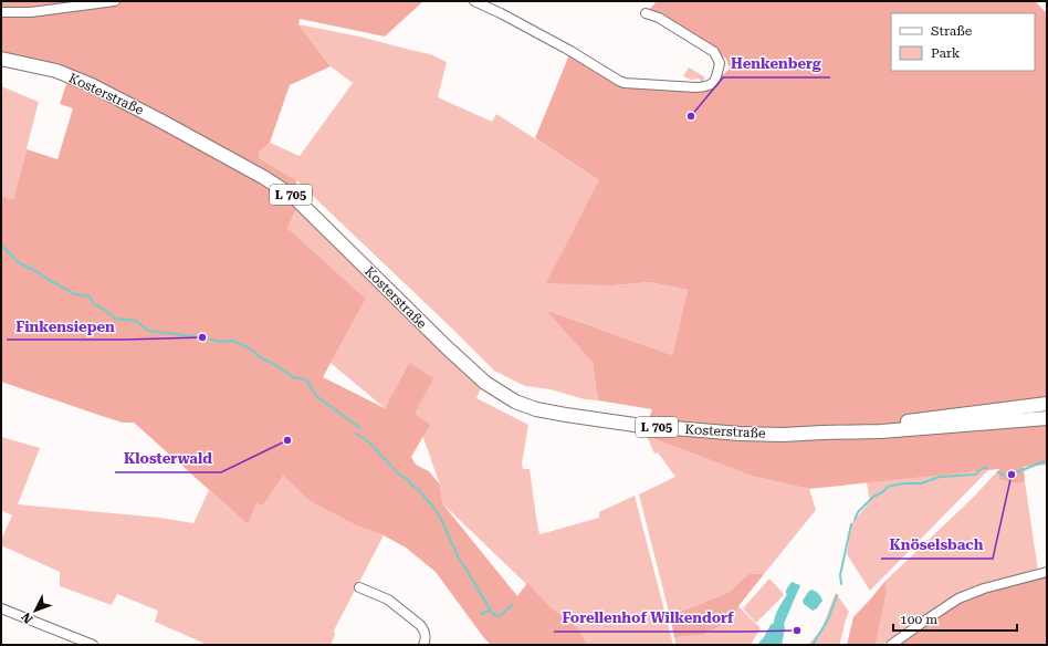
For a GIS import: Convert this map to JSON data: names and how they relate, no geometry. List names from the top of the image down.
{
  "streets": {
    "main road": ["Kosterstraße", "L 705"]
  },
  "places": [
    "Henkenberg",
    "Finkensiepen",
    "Klosterwald",
    "Knöselsbach",
    "Forellenhof Wilkendorf"
  ],
  "legend": ["Straße", "Park"],
  "scale_bar": "100 m",
  "north": "bottom left"
}
